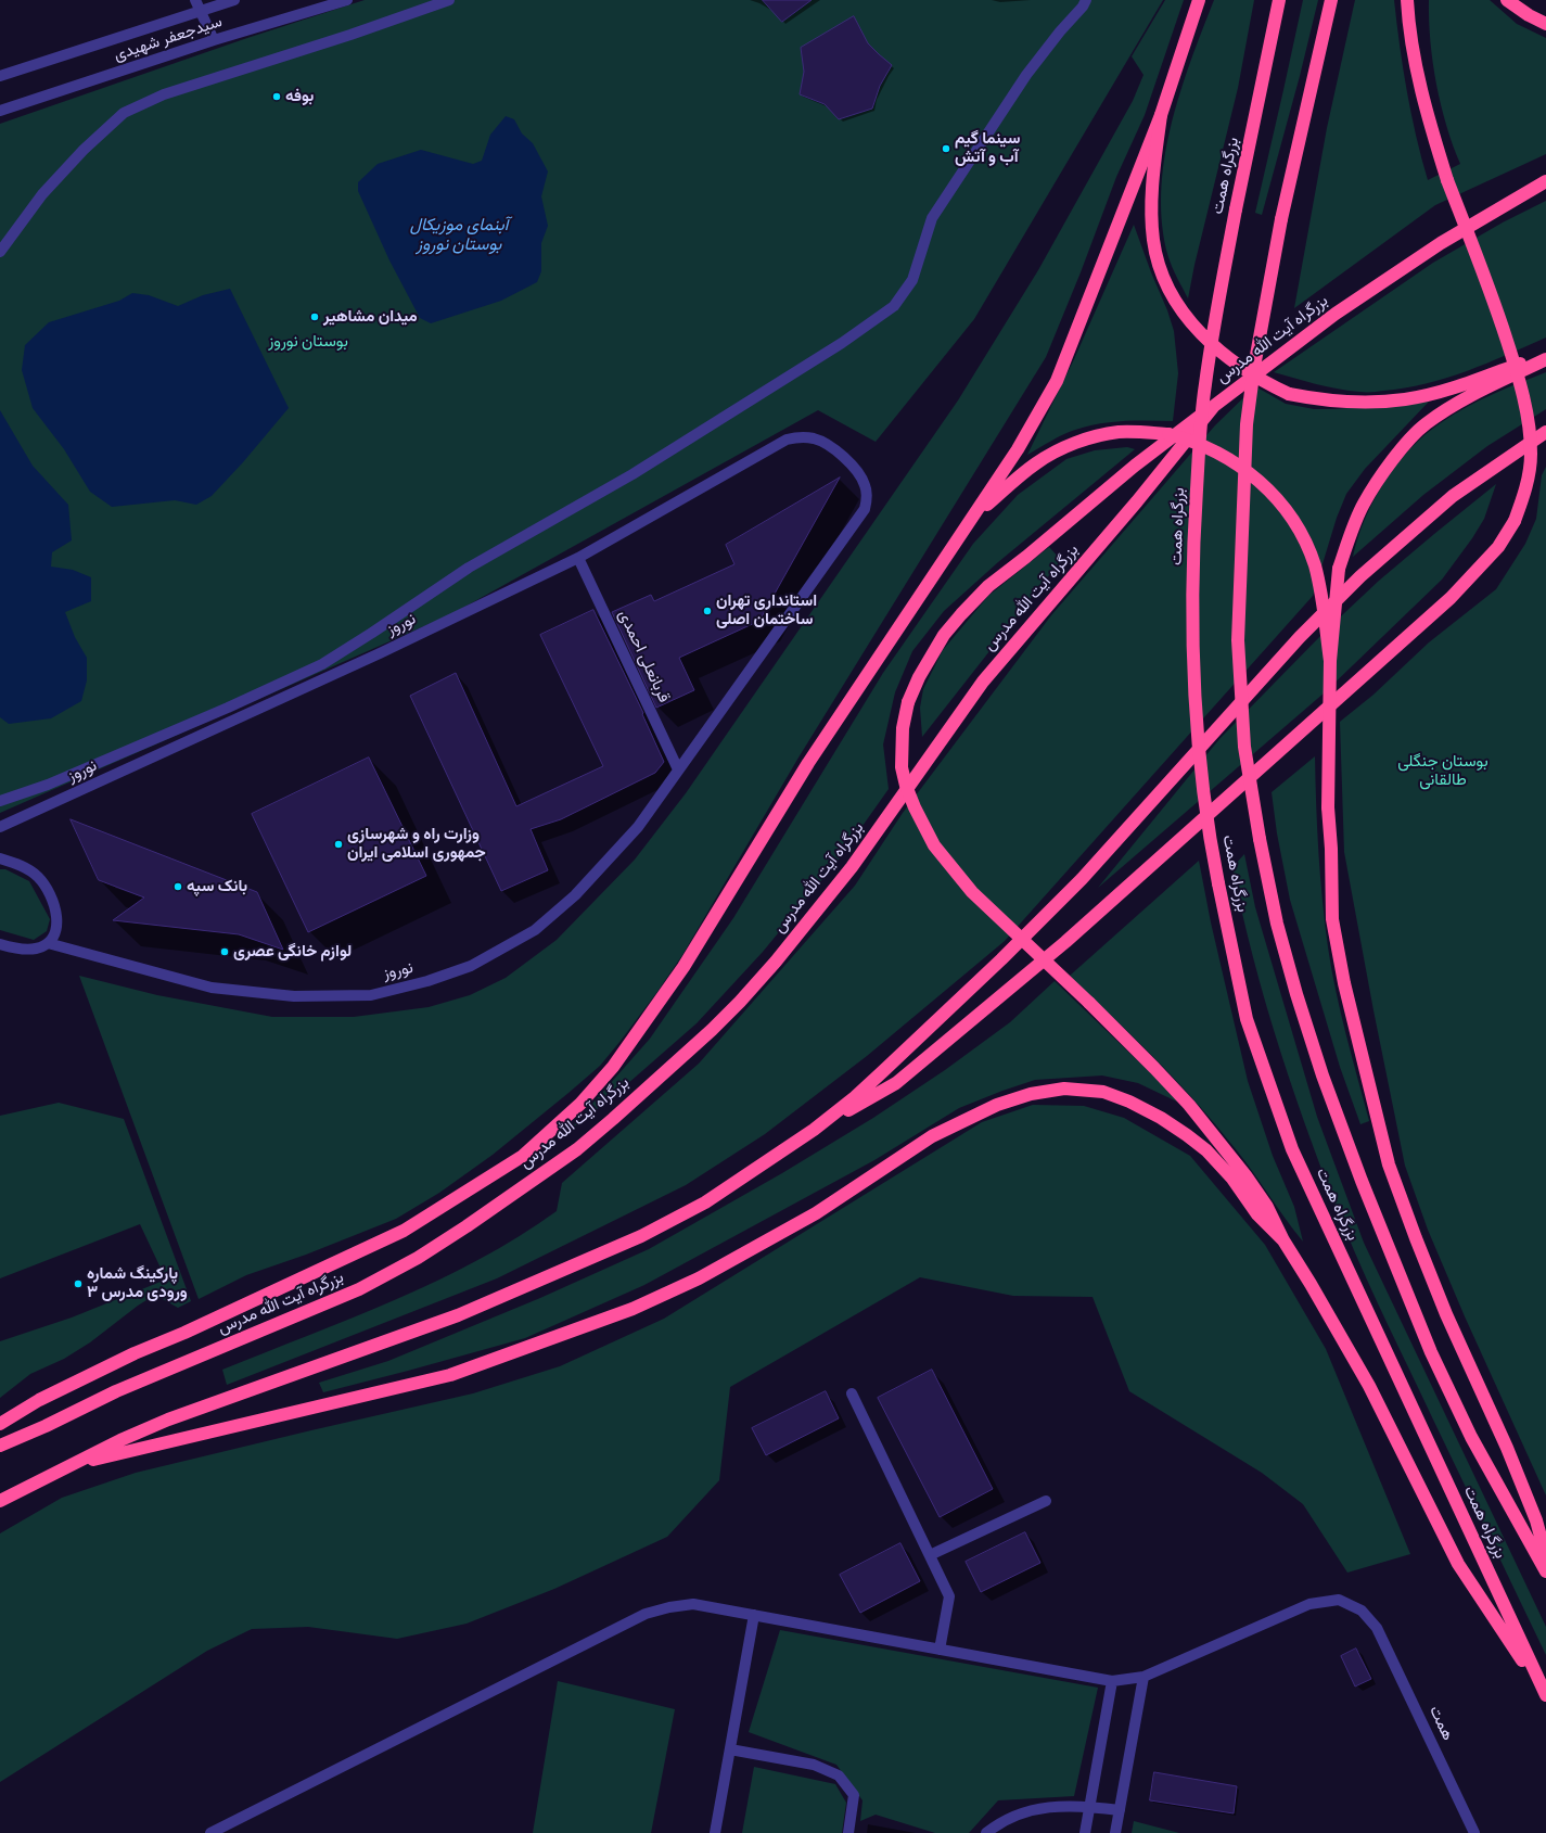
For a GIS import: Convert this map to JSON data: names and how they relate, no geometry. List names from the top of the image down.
{
  "streets": {
    "highway": ["بزرگراه همت", "بزرگراه آیت الله مدرس"],
    "street": [
      "سیدجعفر شهیدی",
      "نوروز",
      "قربانعلی احمدی",
      "همت"
    ]
  },
  "crossings": [
    ["نوروز", "قربانعلی احمدی"]
  ],
  "water": ["آبنمای موزیکال بوستان نوروز"],
  "parks": ["بوستان نوروز", "بوستان جنگلی طالقانی"],
  "places": [
    "بوفه",
    "سینما گیم آب و آتش",
    "میدان مشاهیر",
    "استانداری تهران ساختمان اصلی",
    "وزارت راه و شهرسازی جمهوری اسلامی ایران",
    "بانک سپه",
    "لوازم خانگی عصری",
    "پارکینگ شماره ۳ ورودی مدرس"
  ]
}
